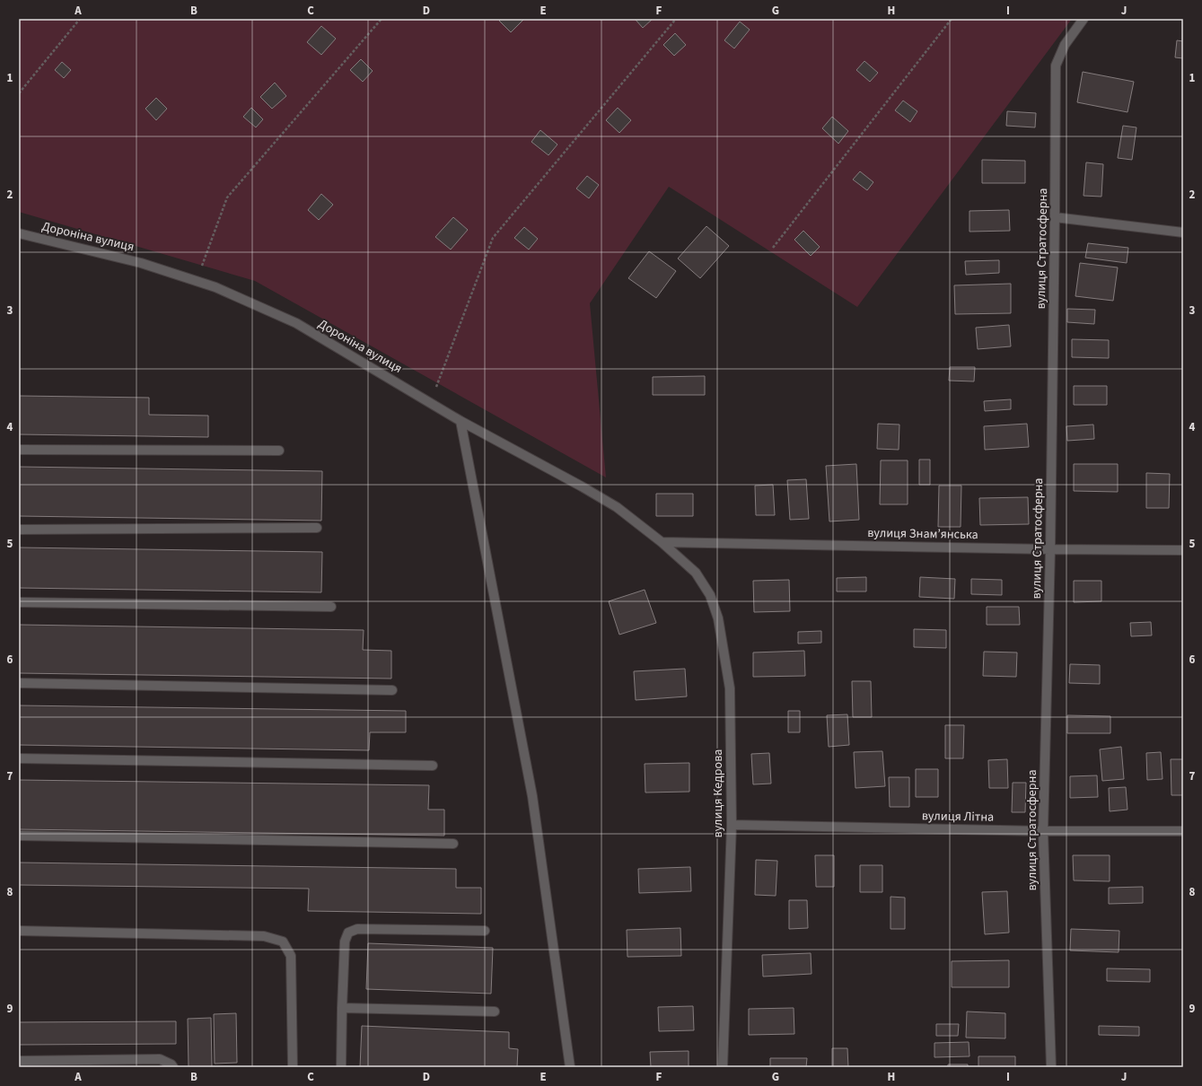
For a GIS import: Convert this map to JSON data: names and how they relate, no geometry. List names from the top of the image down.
{
  "streets": {
    "street": [
      "Дороніна вулиця",
      "вулиця Стратосферна",
      "вулиця Знам’янська",
      "вулиця Кедрова",
      "вулиця Літна"
    ]
  },
  "crossings": [
    ["Дороніна вулиця", "вулиця Знам’янська"],
    ["Дороніна вулиця", "вулиця Кедрова"],
    ["вулиця Стратосферна", "вулиця Знам’янська"],
    ["вулиця Стратосферна", "вулиця Літна"],
    ["вулиця Знам’янська", "вулиця Кедрова"],
    ["вулиця Кедрова", "вулиця Літна"]
  ],
  "grid": {
    "columns": [
      "A",
      "B",
      "C",
      "D",
      "E",
      "F",
      "G",
      "H",
      "I",
      "J"
    ],
    "rows": [
      "1",
      "2",
      "3",
      "4",
      "5",
      "6",
      "7",
      "8",
      "9"
    ]
  }
}
